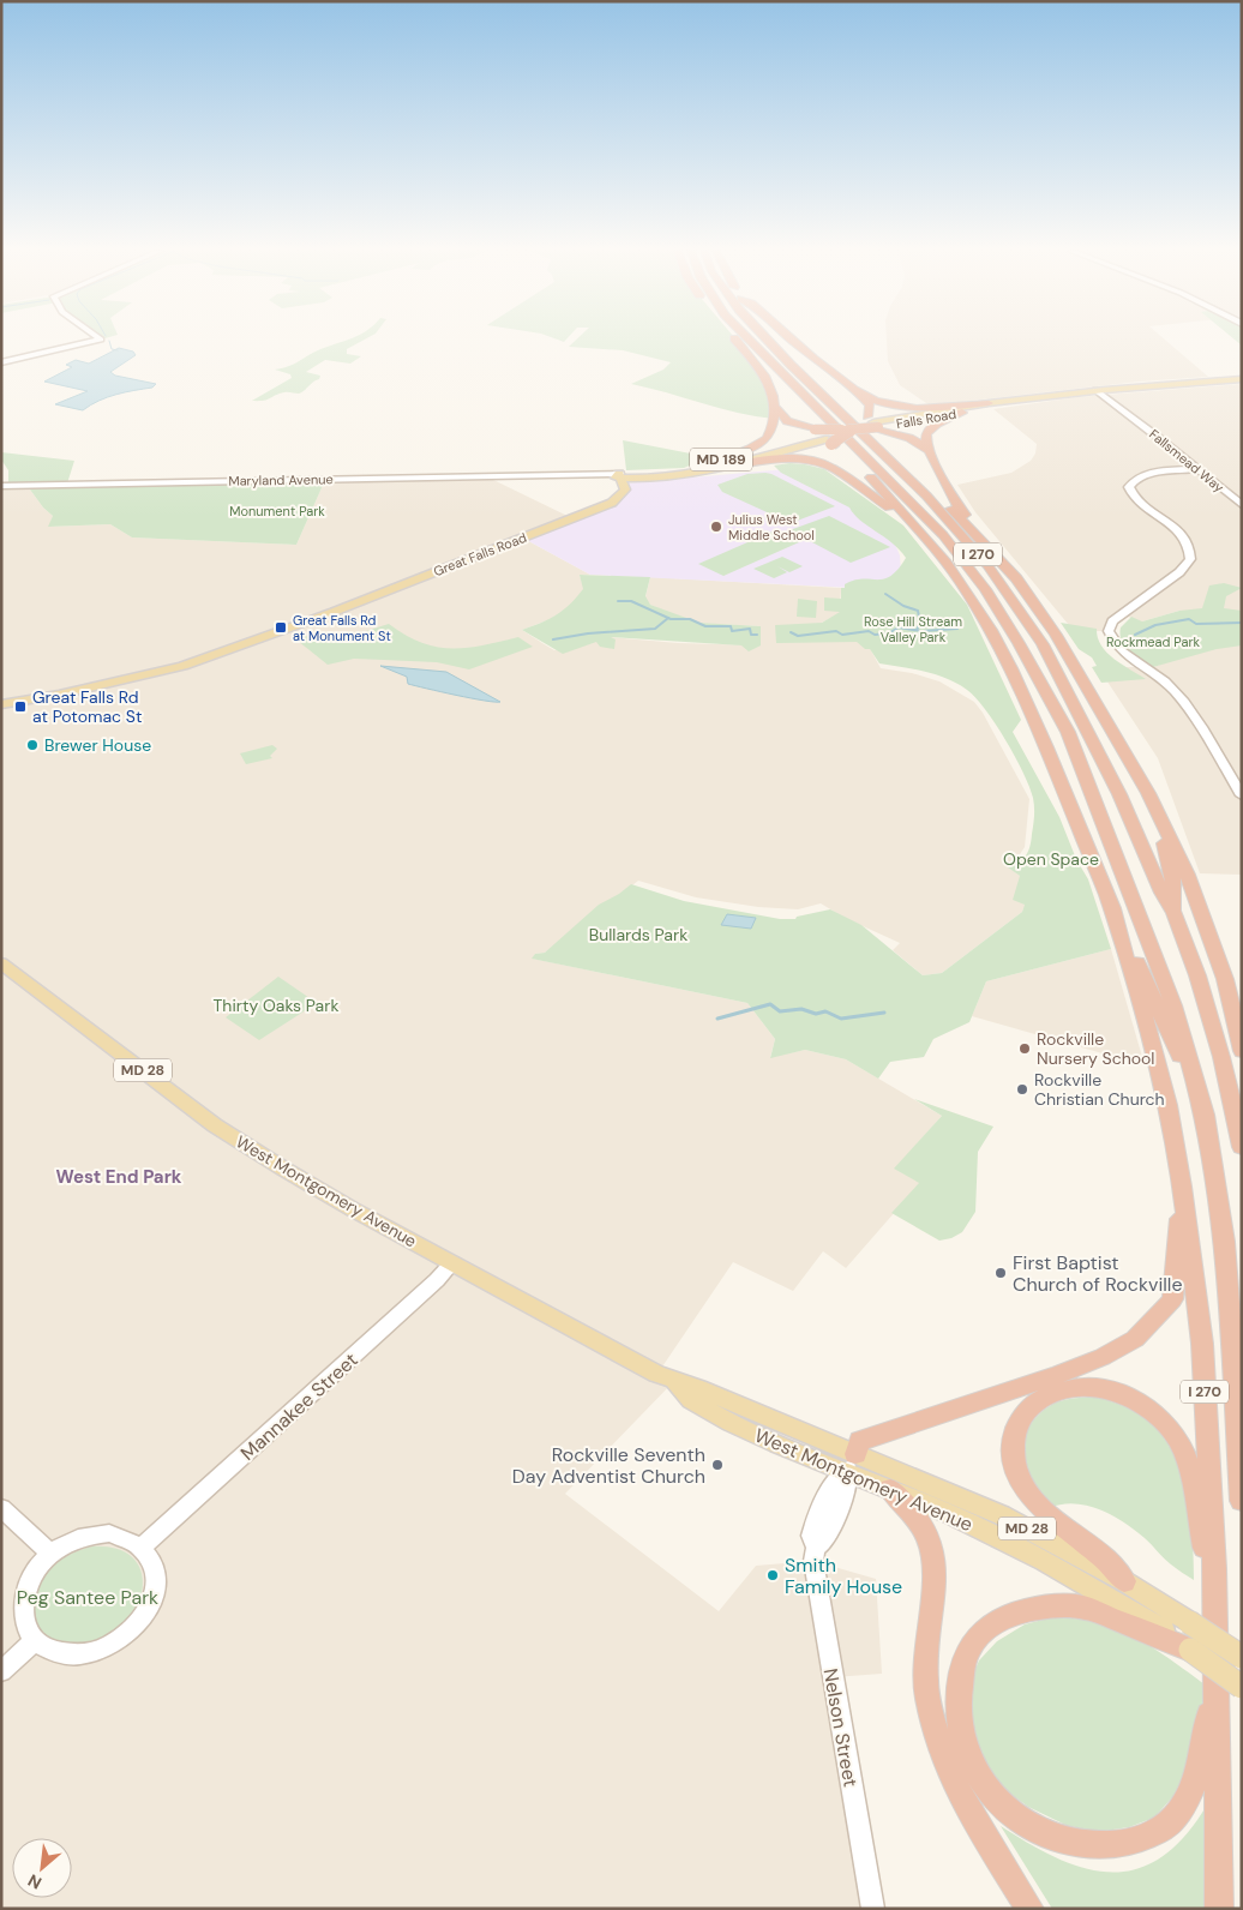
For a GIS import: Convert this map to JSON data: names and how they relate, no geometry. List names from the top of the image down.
{
  "streets": {
    "highway": ["I 270"],
    "main road": [
      "Falls Road",
      "MD 189",
      "Great Falls Road",
      "MD 28",
      "West Montgomery Avenue"
    ],
    "street": [
      "Fallsmead Way",
      "Maryland Avenue",
      "Mannakee Street",
      "Nelson Street"
    ]
  },
  "crossings": [
    ["Falls Road", "Fallsmead Way"],
    ["MD 189", "Maryland Avenue"],
    ["MD 189", "Great Falls Road"],
    ["Maryland Avenue", "Great Falls Road"],
    ["I 270", "West Montgomery Avenue"],
    ["West Montgomery Avenue", "Mannakee Street"],
    ["West Montgomery Avenue", "Nelson Street"]
  ],
  "districts": ["West End Park"],
  "parks": [
    "Monument Park",
    "Rose Hill Stream Valley Park",
    "Rockmead Park",
    "Open Space",
    "Bullards Park",
    "Thirty Oaks Park",
    "Peg Santee Park"
  ],
  "places": {
    "other": [
      "Julius West Middle School",
      "Brewer House",
      "Rockville Nursery School",
      "Rockville Christian Church",
      "First Baptist Church of Rockville",
      "Rockville Seventh Day Adventist Church",
      "Smith Family House"
    ],
    "transit": ["Great Falls Rd at Monument St", "Great Falls Rd at Potomac St"]
  },
  "north": "bottom left"
}
